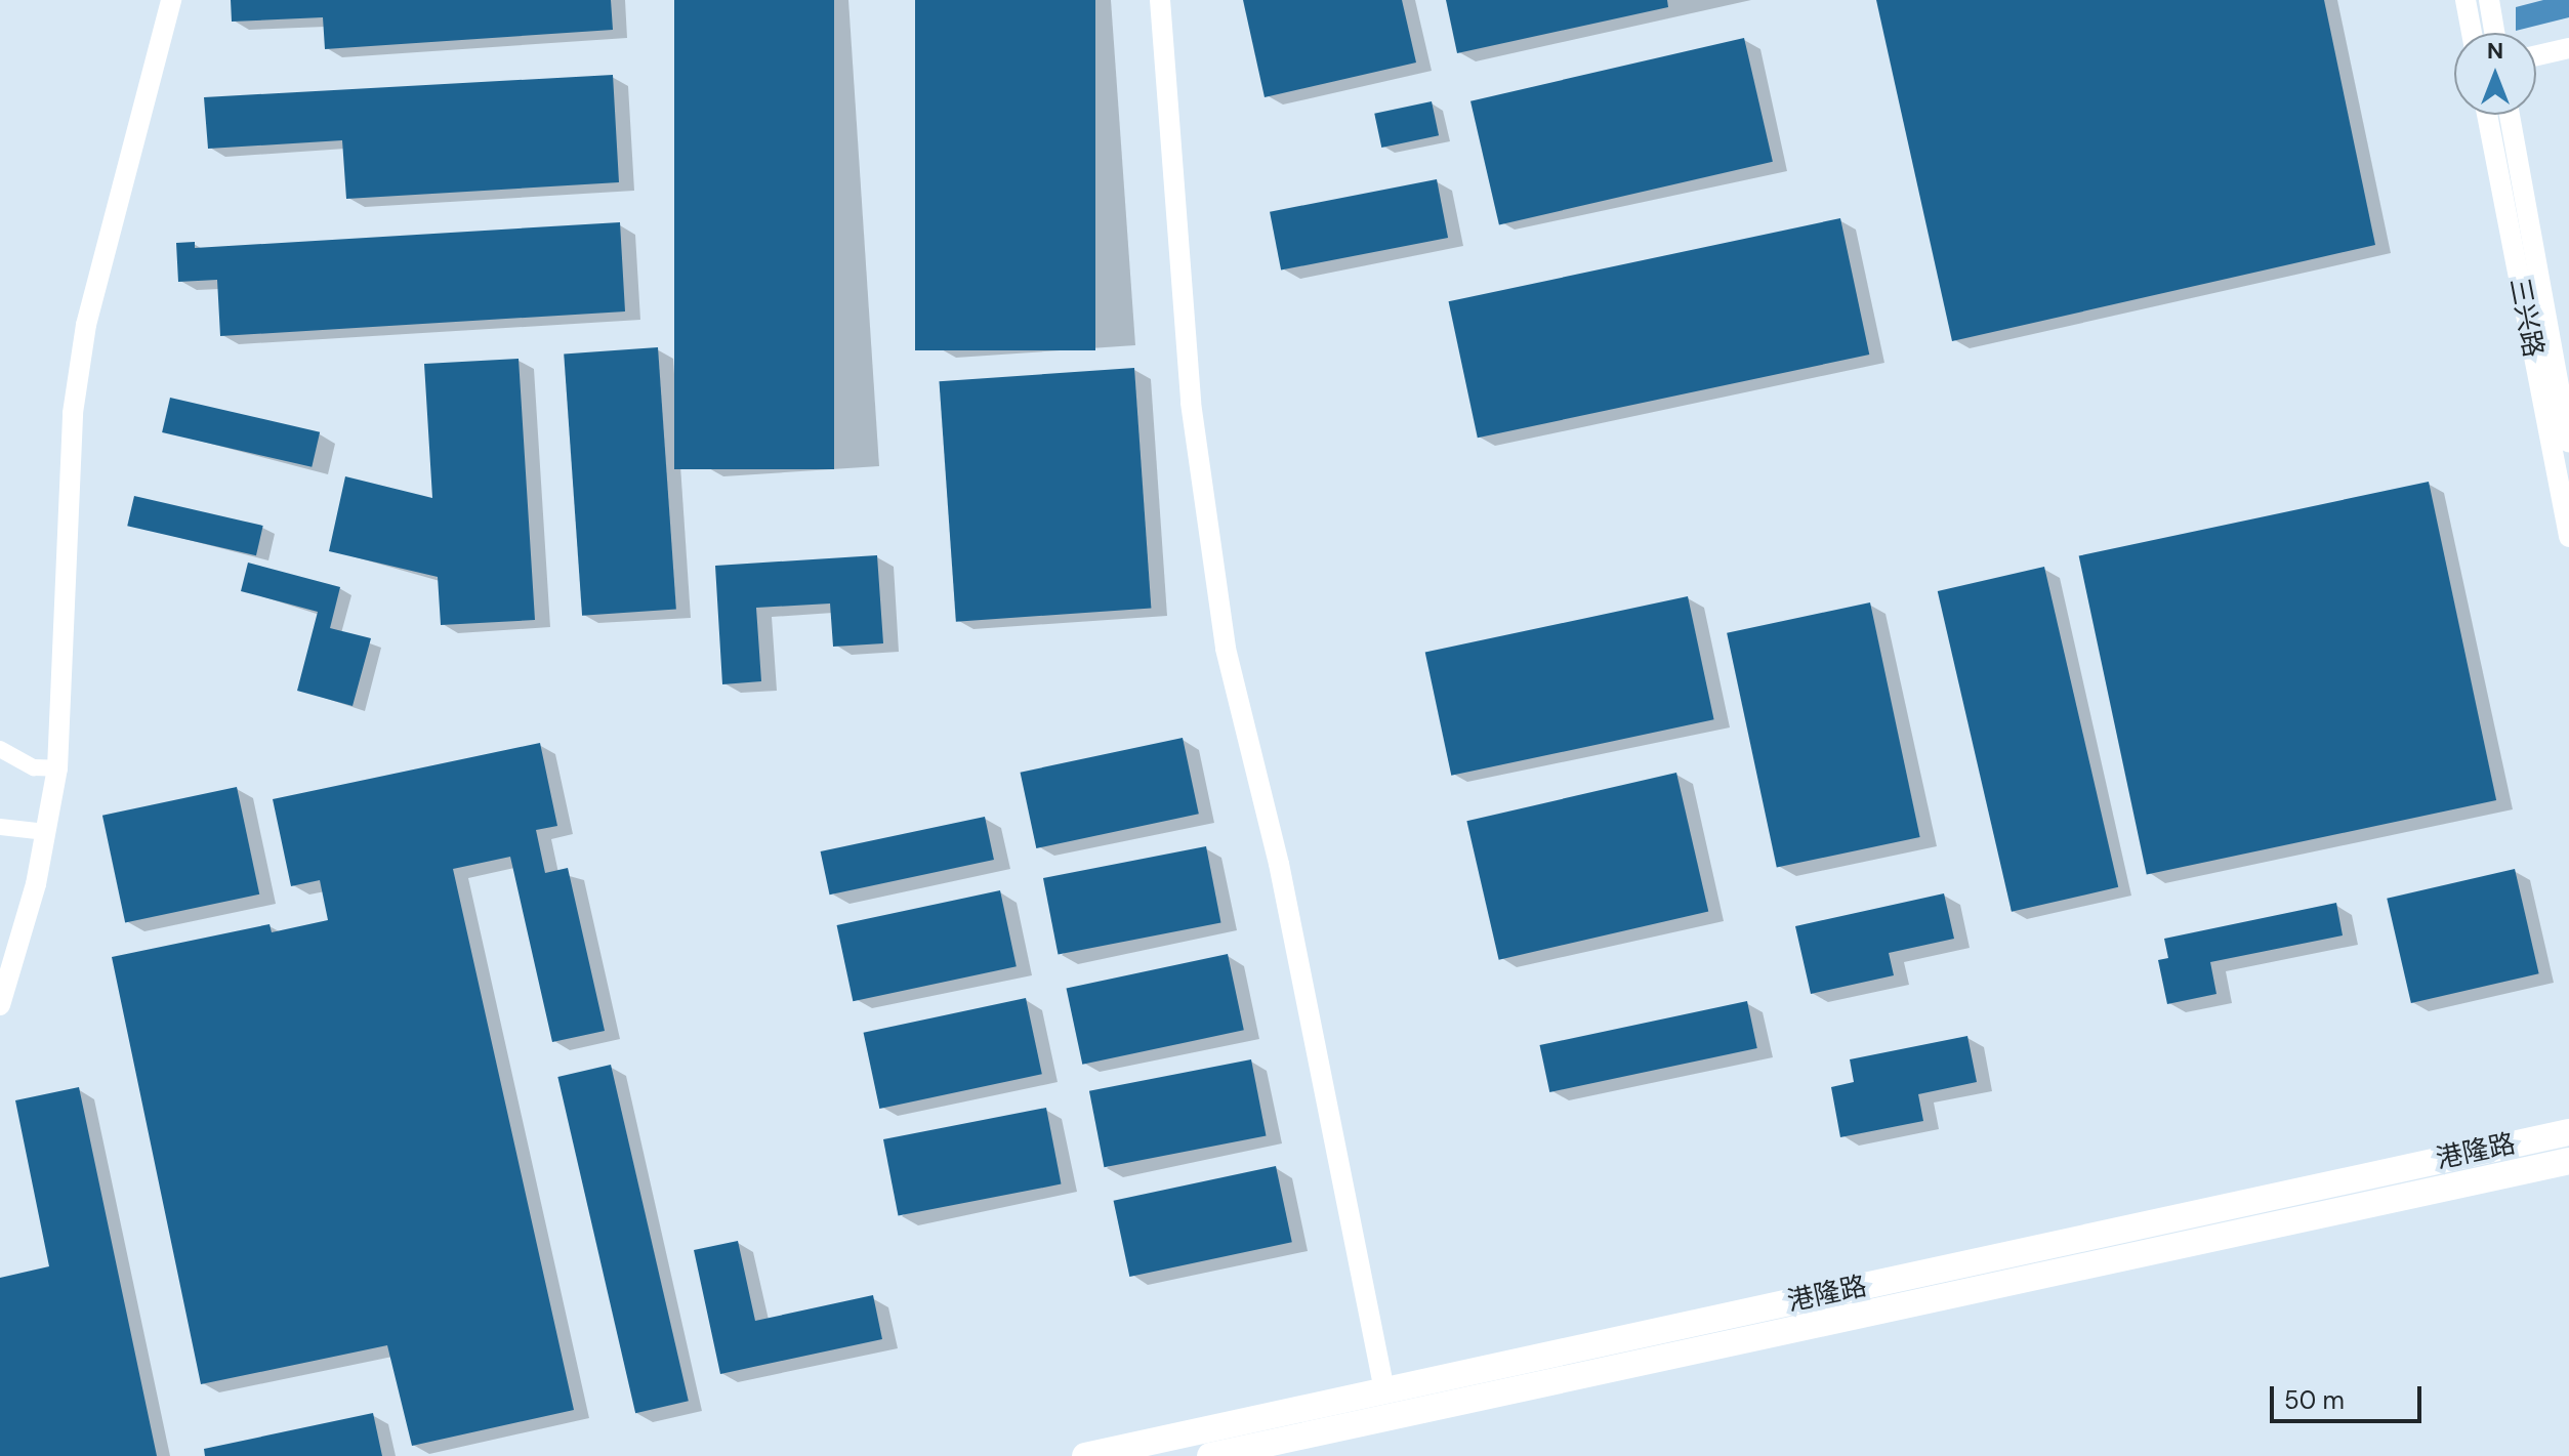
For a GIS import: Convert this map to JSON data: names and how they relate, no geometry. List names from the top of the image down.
{
  "streets": {
    "main road": ["港隆路"],
    "street": ["三兴路"]
  },
  "scale_bar": "50 m",
  "north": "top"
}
